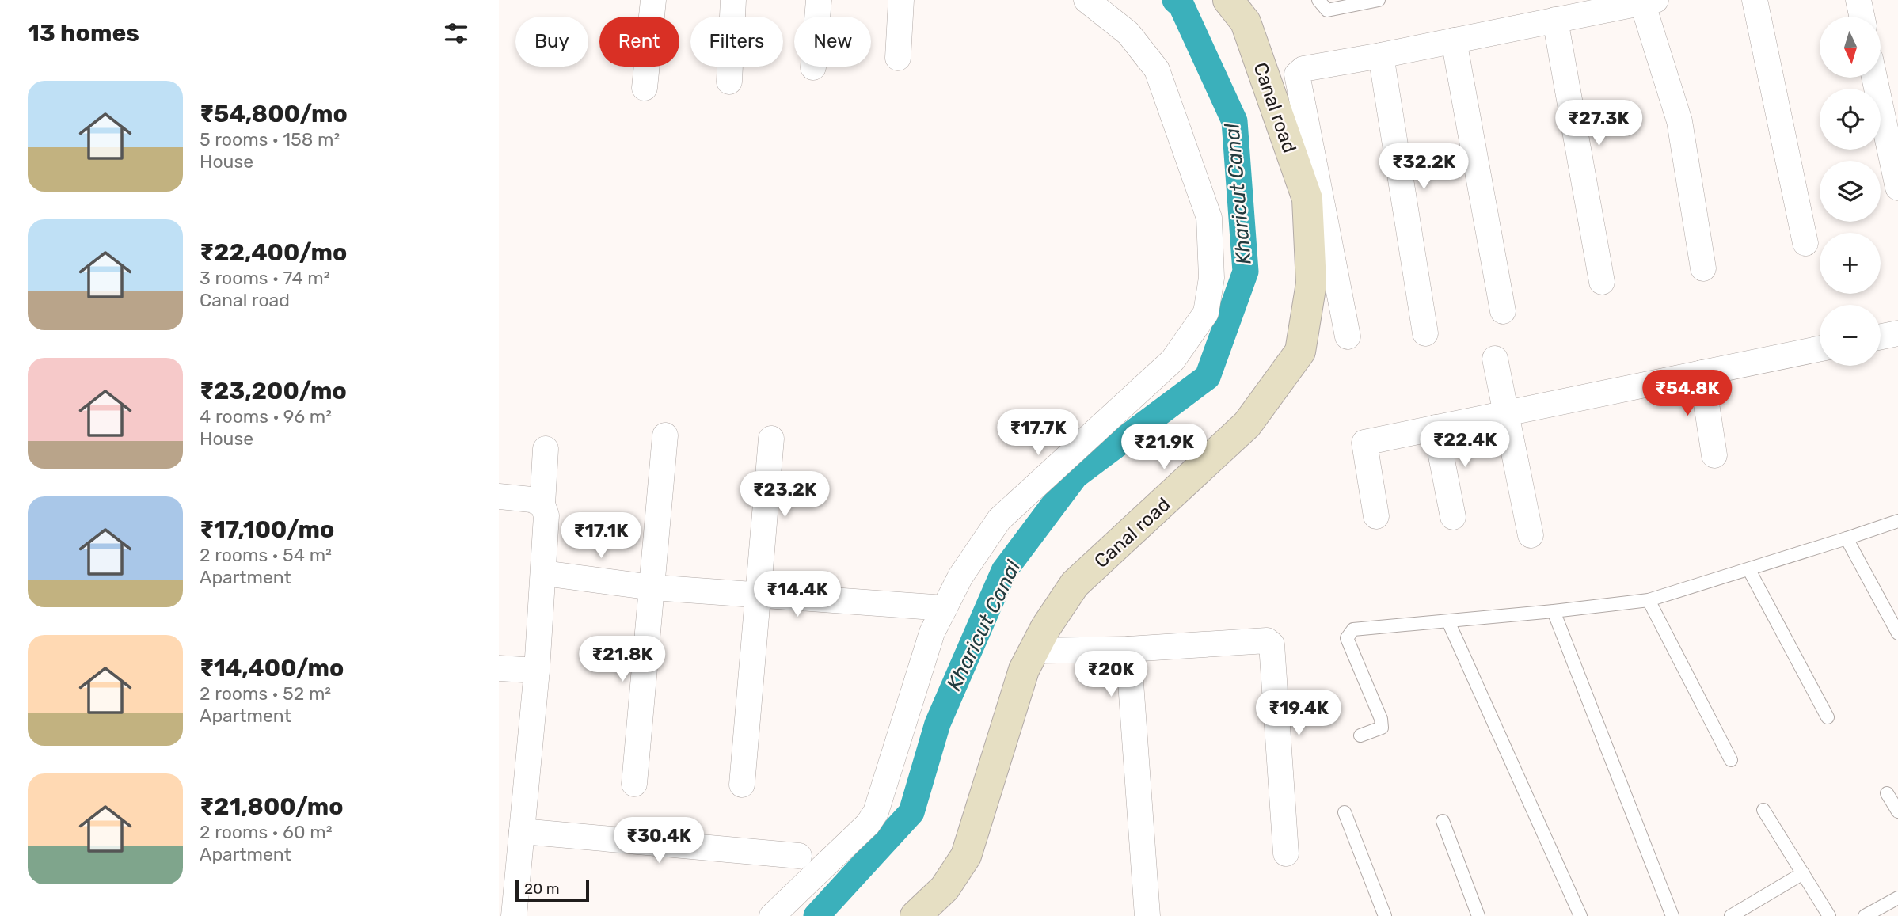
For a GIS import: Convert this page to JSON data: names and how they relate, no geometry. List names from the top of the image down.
{
  "streets": {
    "street": ["Canal road"]
  },
  "water": ["Kharicut Canal"],
  "scale_bar": "20 m",
  "north": "bottom",
  "page": {
    "heading": "13 homes",
    "map_buttons": ["+", "−"],
    "chip": [
      "Buy",
      "Rent",
      "Filters",
      "New"
    ],
    "list": [
      {
        "name": "₹54,800/mo",
        "note": "5 rooms · 158 m² · House"
      },
      {
        "name": "₹22,400/mo",
        "note": "3 rooms · 74 m² · Canal road"
      },
      {
        "name": "₹23,200/mo",
        "note": "4 rooms · 96 m² · House"
      },
      {
        "name": "₹17,100/mo",
        "note": "2 rooms · 54 m² · Apartment"
      },
      {
        "name": "₹14,400/mo",
        "note": "2 rooms · 52 m² · Apartment"
      },
      {
        "name": "₹21,800/mo",
        "note": "2 rooms · 60 m² · Apartment"
      }
    ],
    "price": [
      "₹27.3K",
      "₹32.2K",
      "₹54.8K",
      "₹17.7K",
      "₹22.4K",
      "₹21.9K",
      "₹23.2K",
      "₹17.1K",
      "₹14.4K",
      "₹21.8K",
      "₹20K",
      "₹19.4K",
      "₹30.4K"
    ],
    "scale": "20 m"
  }
}
